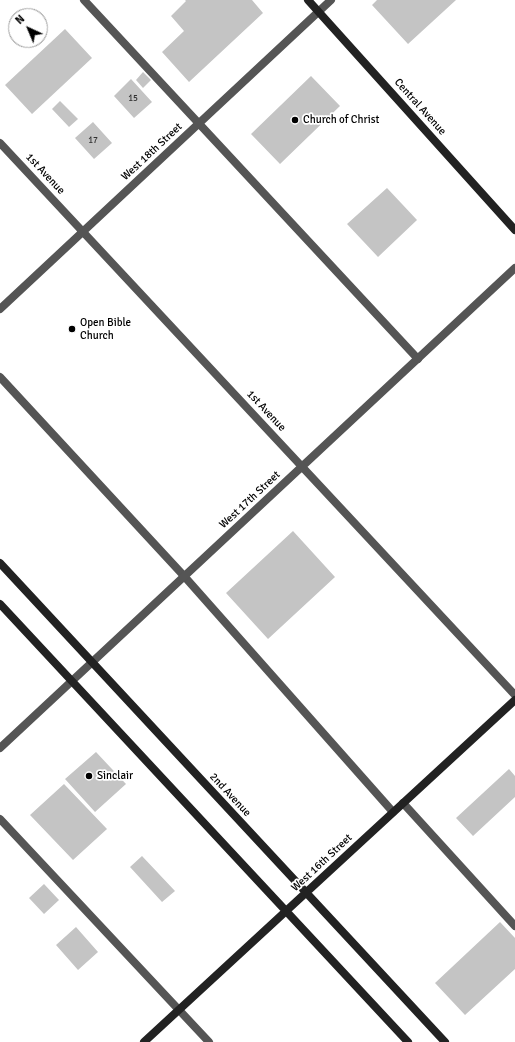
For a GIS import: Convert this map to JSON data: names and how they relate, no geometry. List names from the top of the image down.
{
  "streets": {
    "main road": ["Central Avenue", "2nd Avenue", "West 16th Street"],
    "street": ["West 18th Street", "1st Avenue", "West 17th Street"]
  },
  "crossings": [
    ["Central Avenue", "West 18th Street"],
    ["West 18th Street", "1st Avenue"],
    ["1st Avenue", "West 17th Street"],
    ["West 17th Street", "2nd Avenue"],
    ["2nd Avenue", "West 16th Street"]
  ],
  "places": ["Church of Christ", "Open Bible Church", "Sinclair"],
  "house_numbers": ["15", "17"],
  "north": "top left"
}
